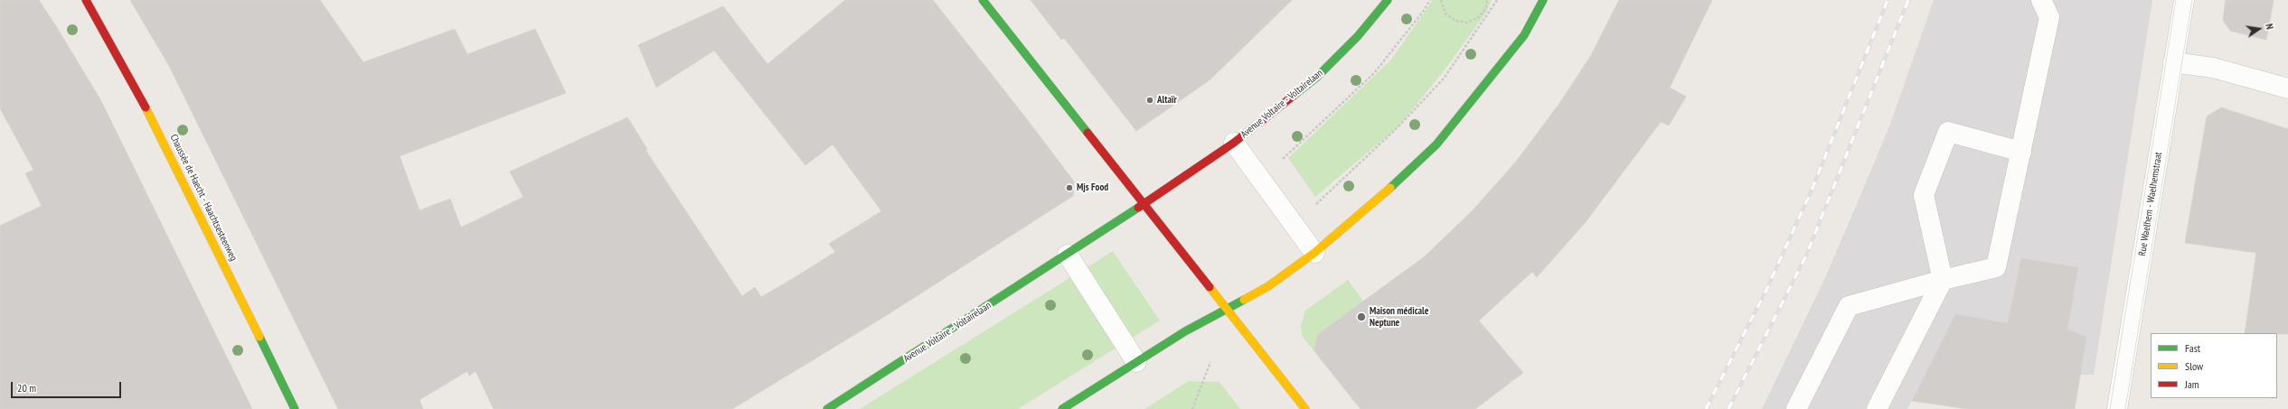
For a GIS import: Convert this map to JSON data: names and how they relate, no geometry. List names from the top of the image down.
{
  "streets": {
    "street": ["Avenue Voltaire - Voltairelaan", "Chaussée de Haecht - Haachtsesteenweg", "Rue Waelhem - Waelhemstraat"]
  },
  "places": ["Altaïr", "Mjs Food", "Maison médicale Neptune"],
  "legend": ["Fast", "Slow", "Jam"],
  "scale_bar": "20 m",
  "north": "right"
}
